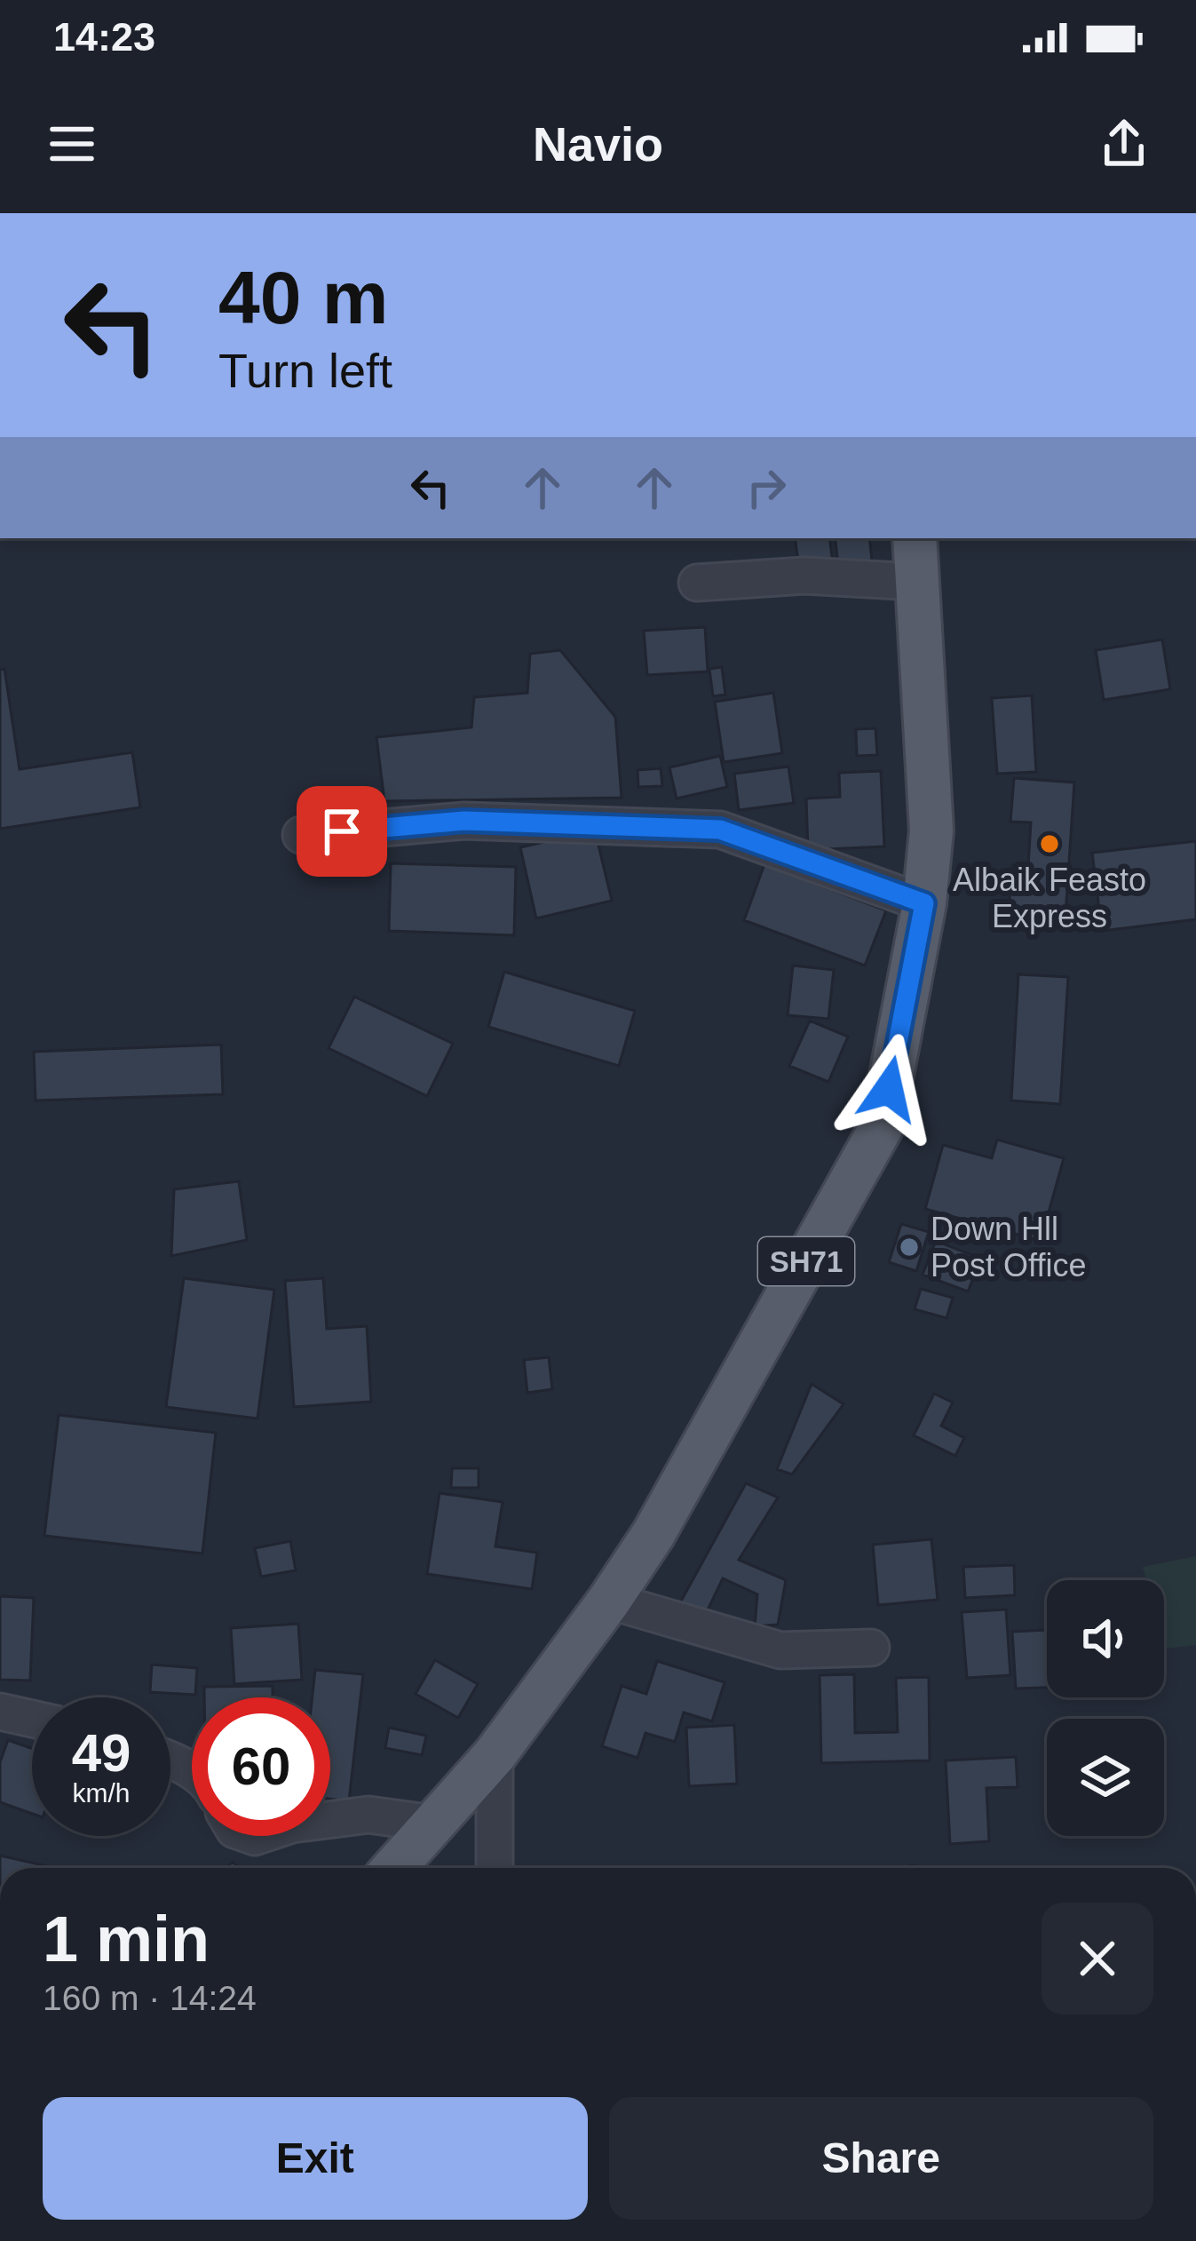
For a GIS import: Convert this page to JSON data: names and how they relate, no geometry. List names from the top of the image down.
{
  "streets": {
    "main road": ["SH71"]
  },
  "places": ["Albaik Feasto Express", "Down Hll Post Office"],
  "page": {
    "status": "14:23",
    "header": "Navio",
    "turn": ["40 m", "Turn left"],
    "speed": "49 km/h",
    "limit": "60",
    "heading": ["1 min", "160 m · 14:24"],
    "buttons": ["Exit", "Share"]
  }
}
